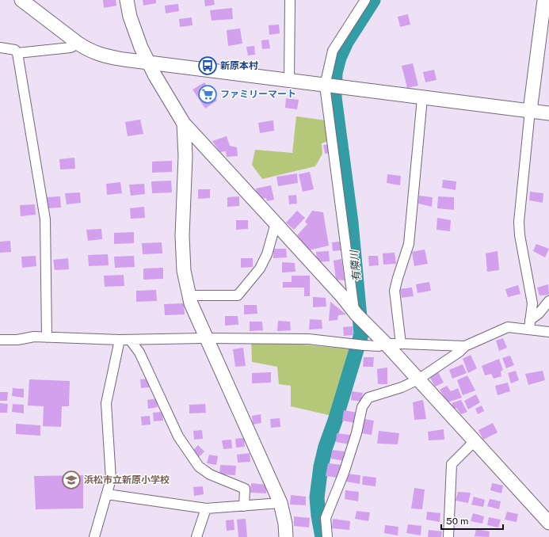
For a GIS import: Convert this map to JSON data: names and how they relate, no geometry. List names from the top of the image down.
{
  "water": ["有隣川"],
  "places": {
    "bus stop": ["新原本村"],
    "supermarket": ["ファミリーマート"],
    "school or university": ["浜松市立新原小学校"]
  },
  "scale_bar": "50 m"
}
